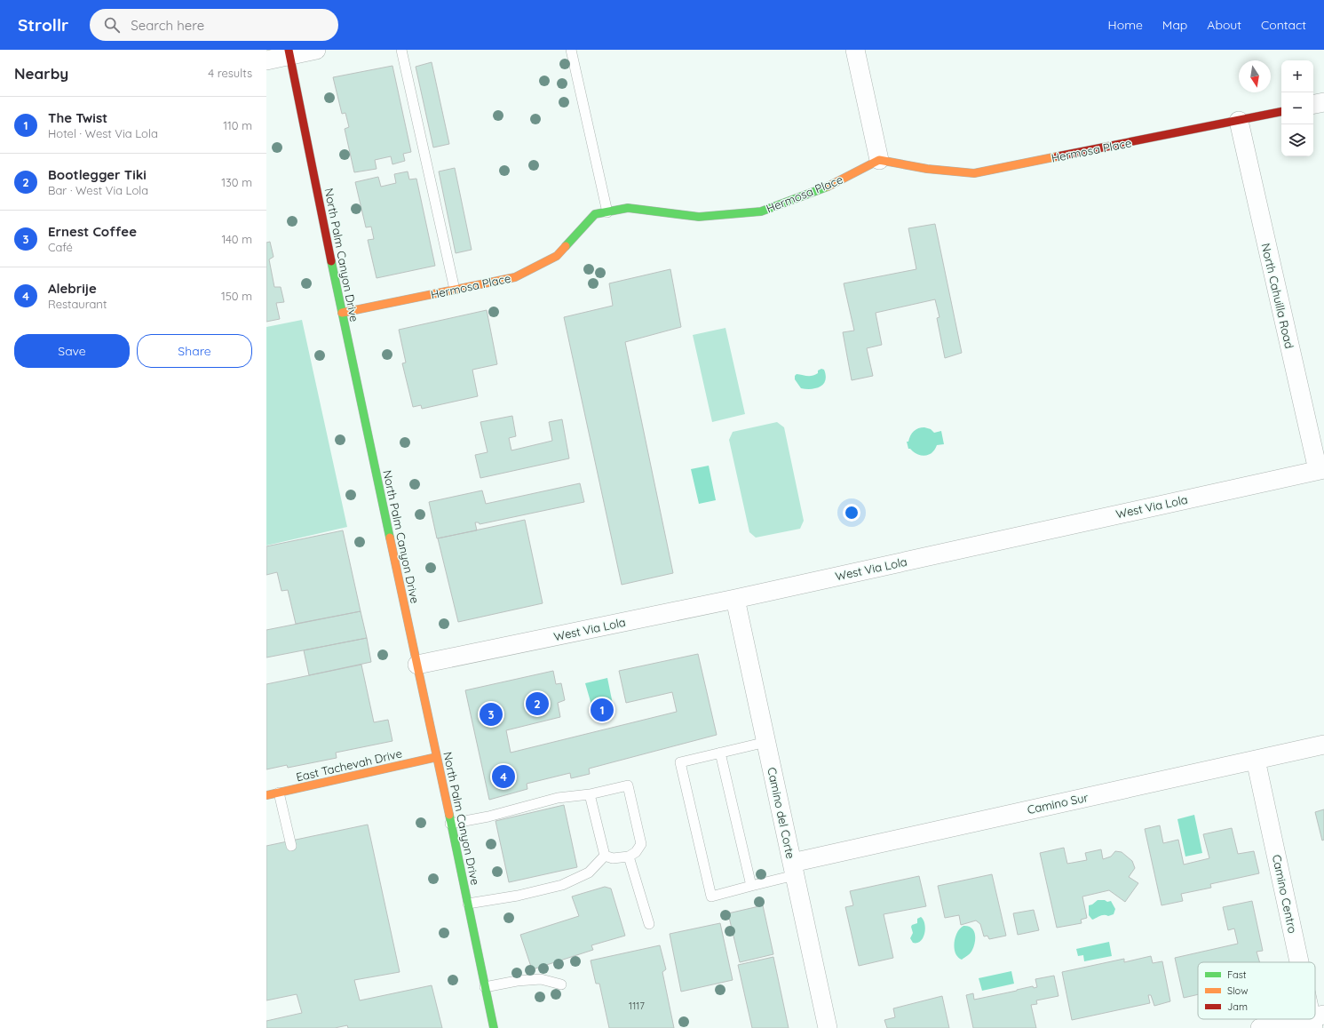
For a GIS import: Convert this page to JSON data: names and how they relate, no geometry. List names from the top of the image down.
{
  "streets": {
    "street": [
      "Hermosa Place",
      "North Palm Canyon Drive",
      "North Cahuilla Road",
      "West Via Lola",
      "East Tachevah Drive",
      "Camino Sur",
      "Camino del Corte",
      "Camino Centro"
    ]
  },
  "crossings": [
    ["Hermosa Place", "North Palm Canyon Drive"],
    ["Hermosa Place", "North Cahuilla Road"],
    ["North Palm Canyon Drive", "West Via Lola"],
    ["North Palm Canyon Drive", "East Tachevah Drive"],
    ["North Cahuilla Road", "West Via Lola"],
    ["West Via Lola", "Camino del Corte"],
    ["Camino Sur", "Camino del Corte"],
    ["Camino Sur", "Camino Centro"]
  ],
  "house_numbers": ["1117"],
  "legend": ["Fast", "Slow", "Jam"],
  "north": "bottom",
  "page": {
    "header": "Strollr",
    "search": "Search here",
    "nav": [
      "Home",
      "Map",
      "About",
      "Contact"
    ],
    "heading": ["Nearby", "4 results"],
    "map_buttons": ["+", "−"],
    "list": [
      {
        "mark": "1",
        "name": "The Twist",
        "note": "Hotel · West Via Lola",
        "value": "110 m"
      },
      {
        "mark": "2",
        "name": "Bootlegger Tiki",
        "note": "Bar · West Via Lola",
        "value": "130 m"
      },
      {
        "mark": "3",
        "name": "Ernest Coffee",
        "note": "Café",
        "value": "140 m"
      },
      {
        "mark": "4",
        "name": "Alebrije",
        "note": "Restaurant",
        "value": "150 m"
      }
    ],
    "buttons": ["Save", "Share"],
    "pins": [
      "2",
      "1",
      "3",
      "4"
    ]
  }
}
